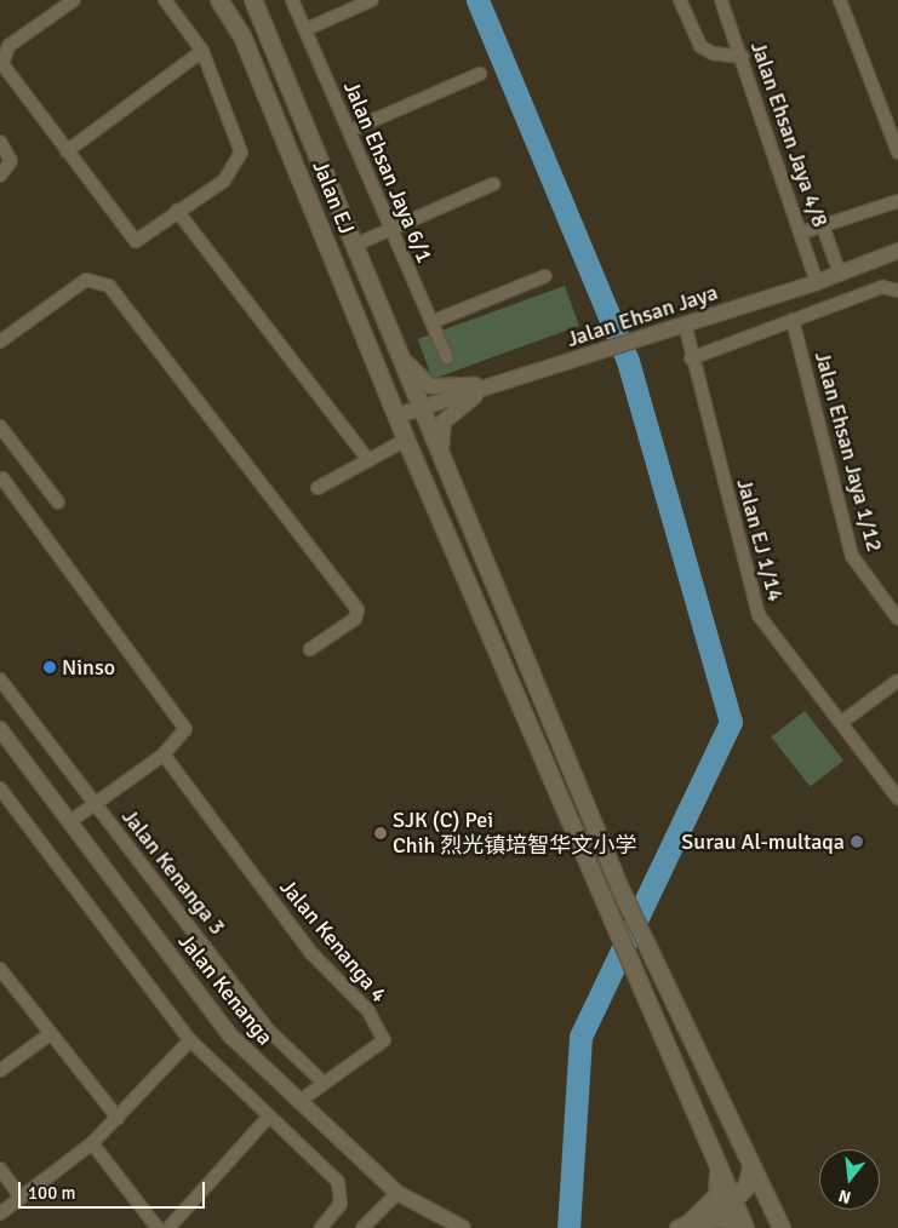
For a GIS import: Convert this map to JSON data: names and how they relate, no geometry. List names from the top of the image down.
{
  "streets": {
    "main road": ["Jalan EJ"],
    "street": [
      "Jalan Ehsan Jaya 4/8",
      "Jalan Ehsan Jaya 6/1",
      "Jalan Ehsan Jaya",
      "Jalan Ehsan Jaya 1/12",
      "Jalan EJ 1/14",
      "Jalan Kenanga 3",
      "Jalan Kenanga 4",
      "Jalan Kenanga"
    ]
  },
  "crossings": [
    ["Jalan Ehsan Jaya 4/8", "Jalan Ehsan Jaya"],
    ["Jalan EJ", "Jalan Ehsan Jaya"],
    ["Jalan Ehsan Jaya", "Jalan EJ 1/14"],
    ["Jalan Kenanga 3", "Jalan Kenanga 4"],
    ["Jalan Kenanga 4", "Jalan Kenanga"]
  ],
  "places": ["Ninso", "SJK (C) Pei Chih 烈光镇培智华文小学", "Surau Al-multaqa"],
  "scale_bar": "100 m",
  "north": "bottom"
}
